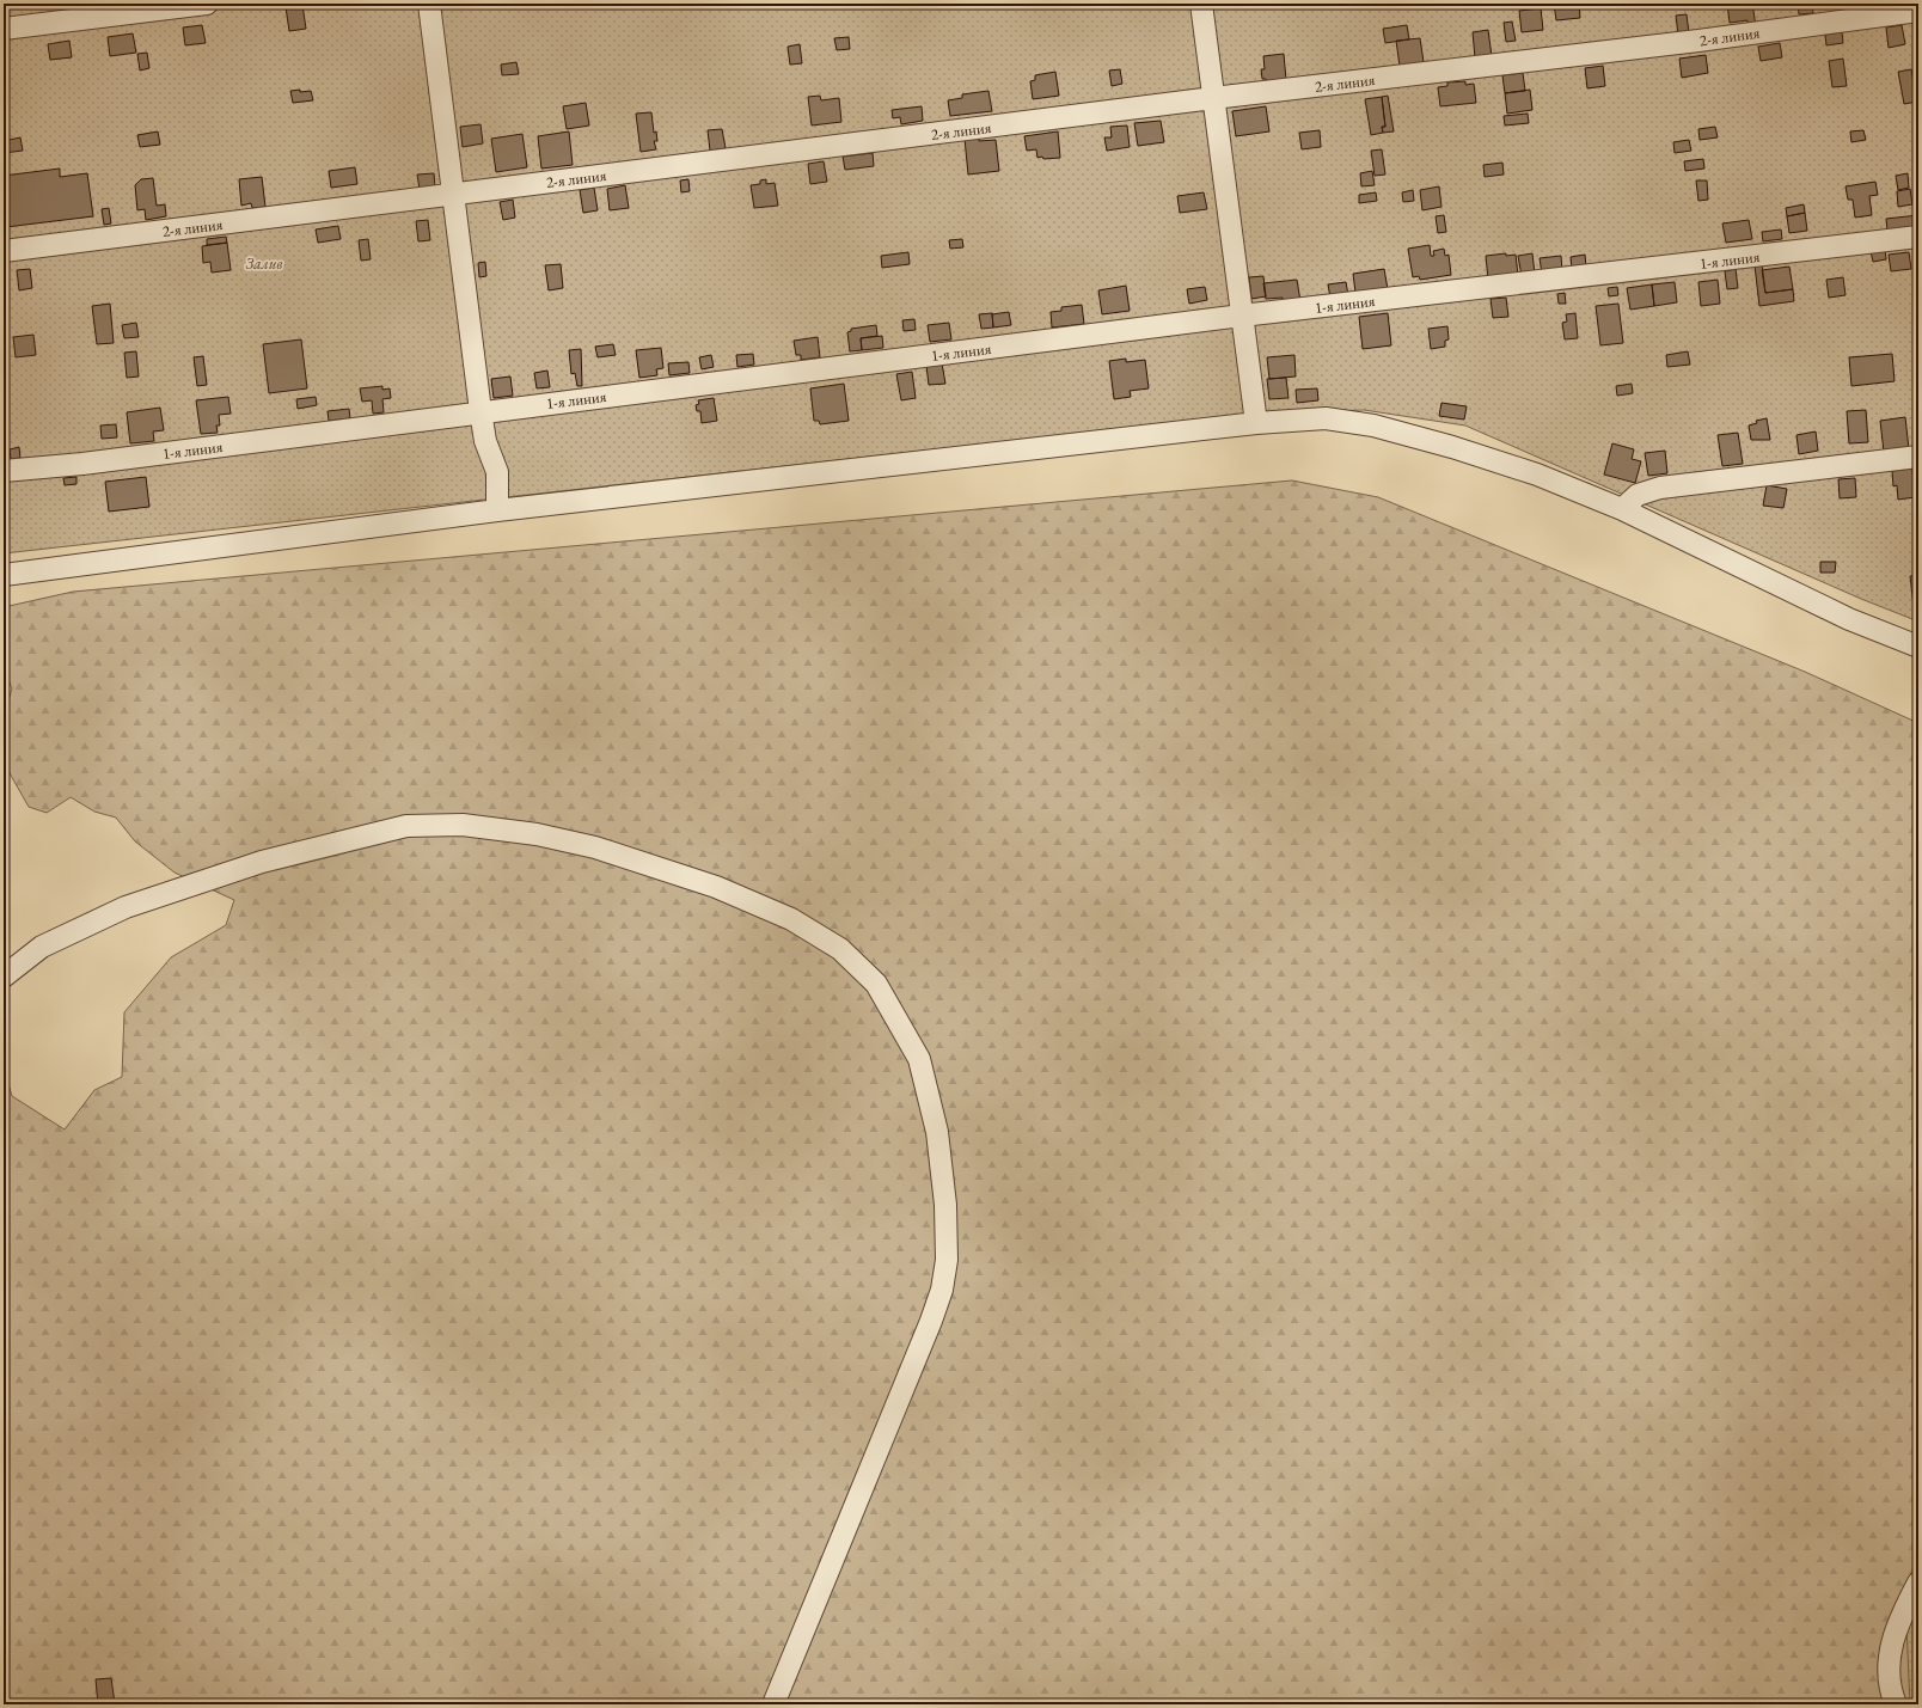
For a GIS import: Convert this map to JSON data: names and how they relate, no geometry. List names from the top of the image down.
{
  "streets": {
    "street": ["2-я линия", "1-я линия"]
  },
  "parks": ["Залив"]
}
